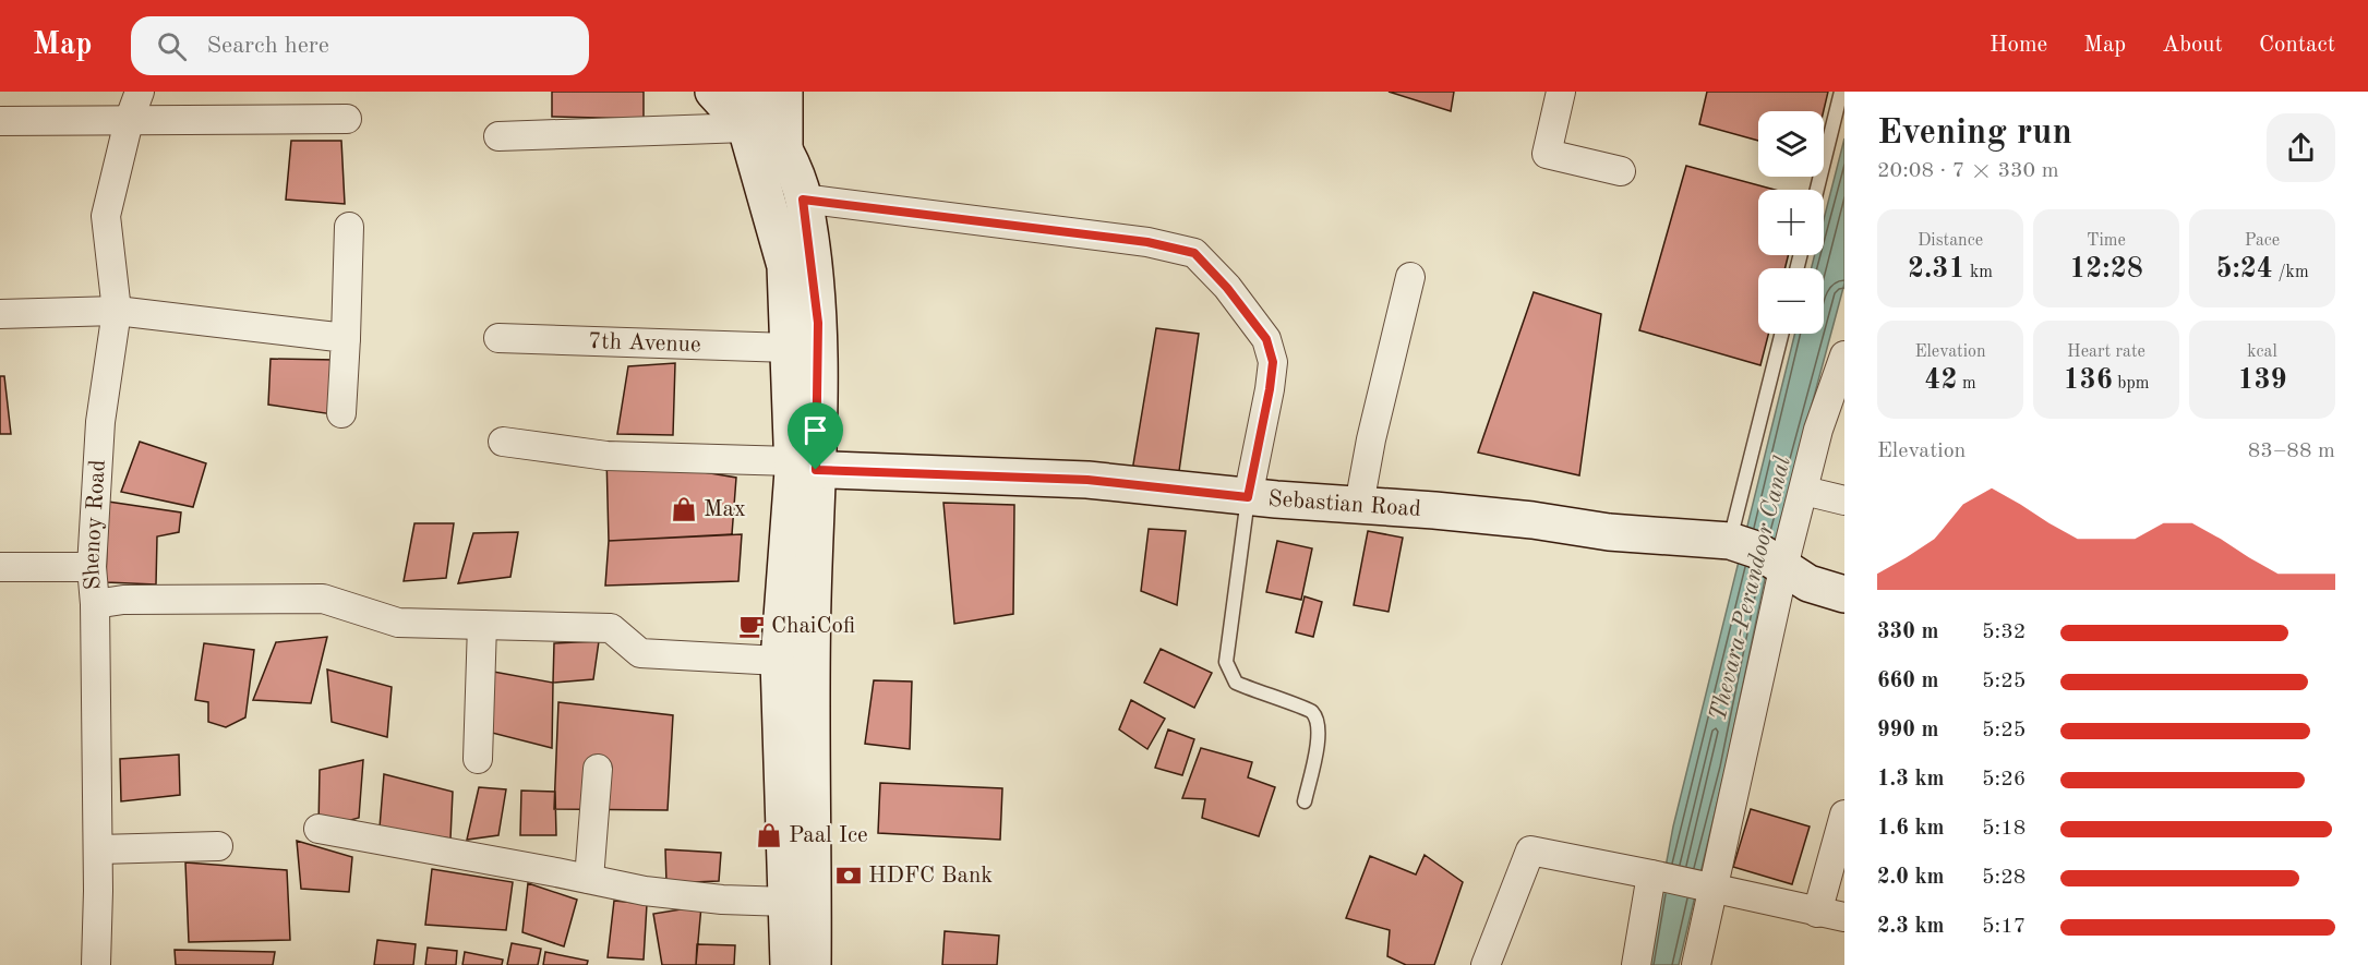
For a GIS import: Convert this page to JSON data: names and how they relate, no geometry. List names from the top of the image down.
{
  "streets": {
    "main road": ["Sebastian Road"],
    "street": ["7th Avenue", "Shenoy Road"]
  },
  "water": ["Thevara-Perandoor Canal"],
  "places": {
    "shop": ["Max", "Paal Ice"],
    "cafe": ["ChaiCofi"],
    "bank": ["HDFC Bank"]
  },
  "page": {
    "header": "Map",
    "search": "Search here",
    "nav": [
      "Home",
      "Map",
      "About",
      "Contact"
    ],
    "heading": ["Evening run", "20:08 · 7 × 330 m"],
    "map_buttons": ["+", "−"],
    "stats": [
      ["Distance", "2.31 km"],
      ["Time", "12:28"],
      ["Pace", "5:24 /km"],
      ["Elevation", "42 m"],
      ["Heart rate", "136 bpm"],
      ["kcal", "139"]
    ],
    "chart": ["Elevation", "83–88 m"],
    "list": [
      {
        "name": "330 m",
        "note": "5:32"
      },
      {
        "name": "660 m",
        "note": "5:25"
      },
      {
        "name": "990 m",
        "note": "5:25"
      },
      {
        "name": "1.3 km",
        "note": "5:26"
      },
      {
        "name": "1.6 km",
        "note": "5:18"
      },
      {
        "name": "2.0 km",
        "note": "5:28"
      },
      {
        "name": "2.3 km",
        "note": "5:17"
      }
    ]
  }
}
